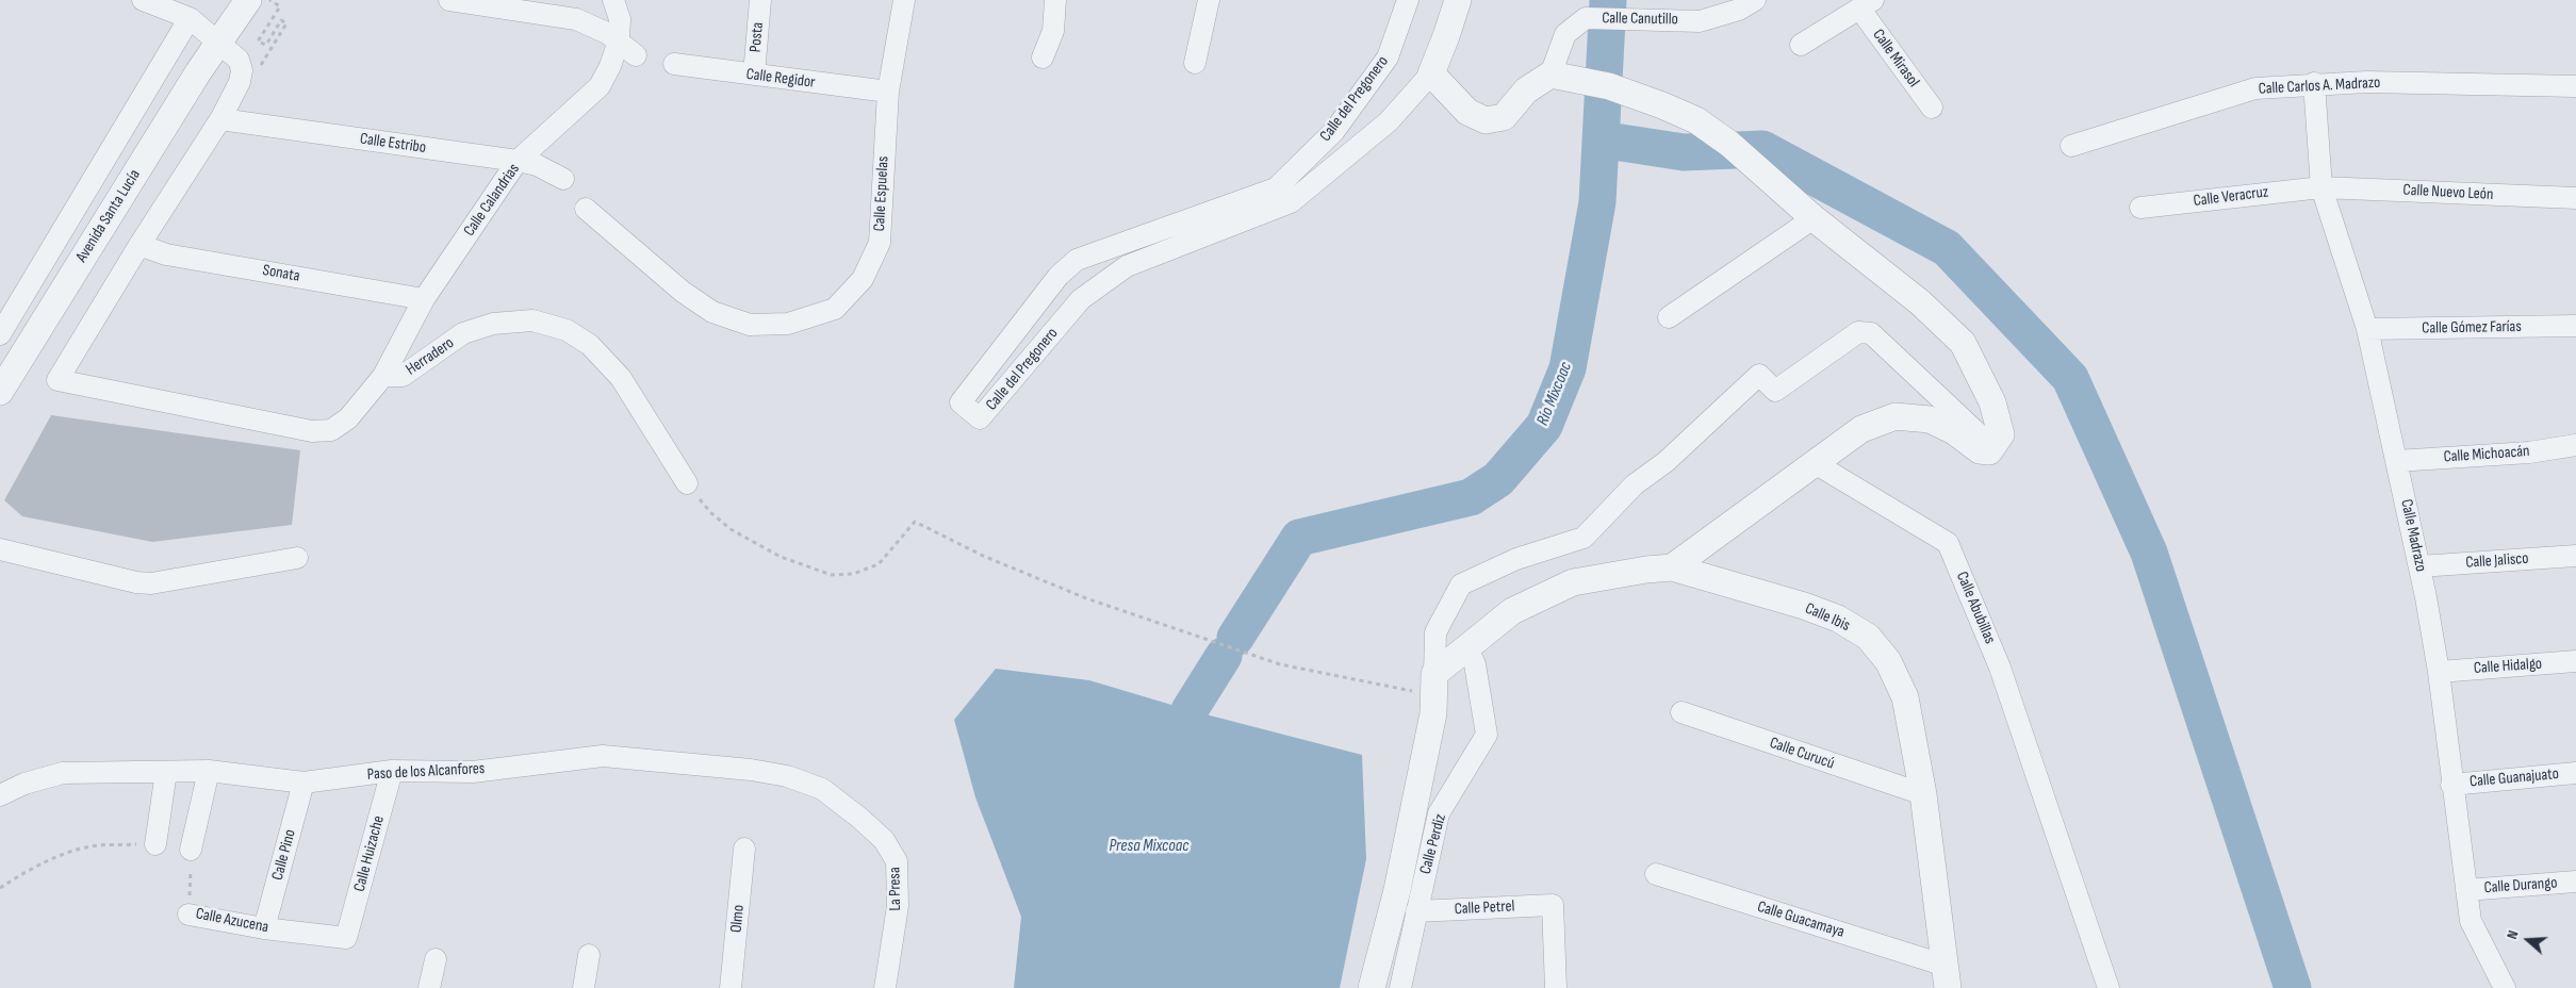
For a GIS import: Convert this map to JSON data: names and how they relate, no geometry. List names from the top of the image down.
{
  "streets": {
    "street": [
      "Calle Canutillo",
      "Posta",
      "Calle Mirasol",
      "Calle Regidor",
      "Calle Carlos A. Madrazo",
      "Calle del Pregonero",
      "Calle Estribo",
      "Calle Nuevo León",
      "Calle Espuelas",
      "Calle Veracruz",
      "Calle Calandrias",
      "Avenida Santa Lucía",
      "Sonata",
      "Calle Gómez Farías",
      "Herradero",
      "Calle Michoacán",
      "Calle Madrazo",
      "Calle Jalisco",
      "Calle Abubillas",
      "Calle Ibis",
      "Calle Hidalgo",
      "Calle Curucú",
      "Paso de los Alcanfores",
      "Calle Guanajuato",
      "Calle Perdiz",
      "Calle Huizache",
      "Calle Pino",
      "Calle Durango",
      "La Presa",
      "Calle Petrel",
      "Olmo",
      "Calle Guacamaya",
      "Calle Azucena"
    ]
  },
  "crossings": [
    ["Posta", "Calle Regidor"],
    ["Calle Regidor", "Calle Espuelas"],
    ["Calle Carlos A. Madrazo", "Calle Madrazo"],
    ["Calle Estribo", "Calle Calandrias"],
    ["Calle Nuevo León", "Calle Veracruz"],
    ["Calle Nuevo León", "Calle Madrazo"],
    ["Calle Veracruz", "Calle Madrazo"],
    ["Calle Calandrias", "Sonata"],
    ["Calle Calandrias", "Herradero"],
    ["Sonata", "Herradero"],
    ["Calle Gómez Farías", "Calle Madrazo"],
    ["Calle Michoacán", "Calle Madrazo"],
    ["Calle Madrazo", "Calle Jalisco"],
    ["Calle Madrazo", "Calle Hidalgo"],
    ["Calle Madrazo", "Calle Guanajuato"],
    ["Calle Madrazo", "Calle Durango"],
    ["Calle Ibis", "Calle Curucú"],
    ["Calle Ibis", "Calle Perdiz"],
    ["Calle Ibis", "Calle Guacamaya"],
    ["Paso de los Alcanfores", "Calle Huizache"],
    ["Paso de los Alcanfores", "Calle Pino"],
    ["Paso de los Alcanfores", "La Presa"],
    ["Calle Perdiz", "Calle Petrel"],
    ["Calle Huizache", "Calle Azucena"],
    ["Calle Pino", "Calle Azucena"]
  ],
  "water": ["Río Mixcoac", "Presa Mixcoac"],
  "north": "left"
}
